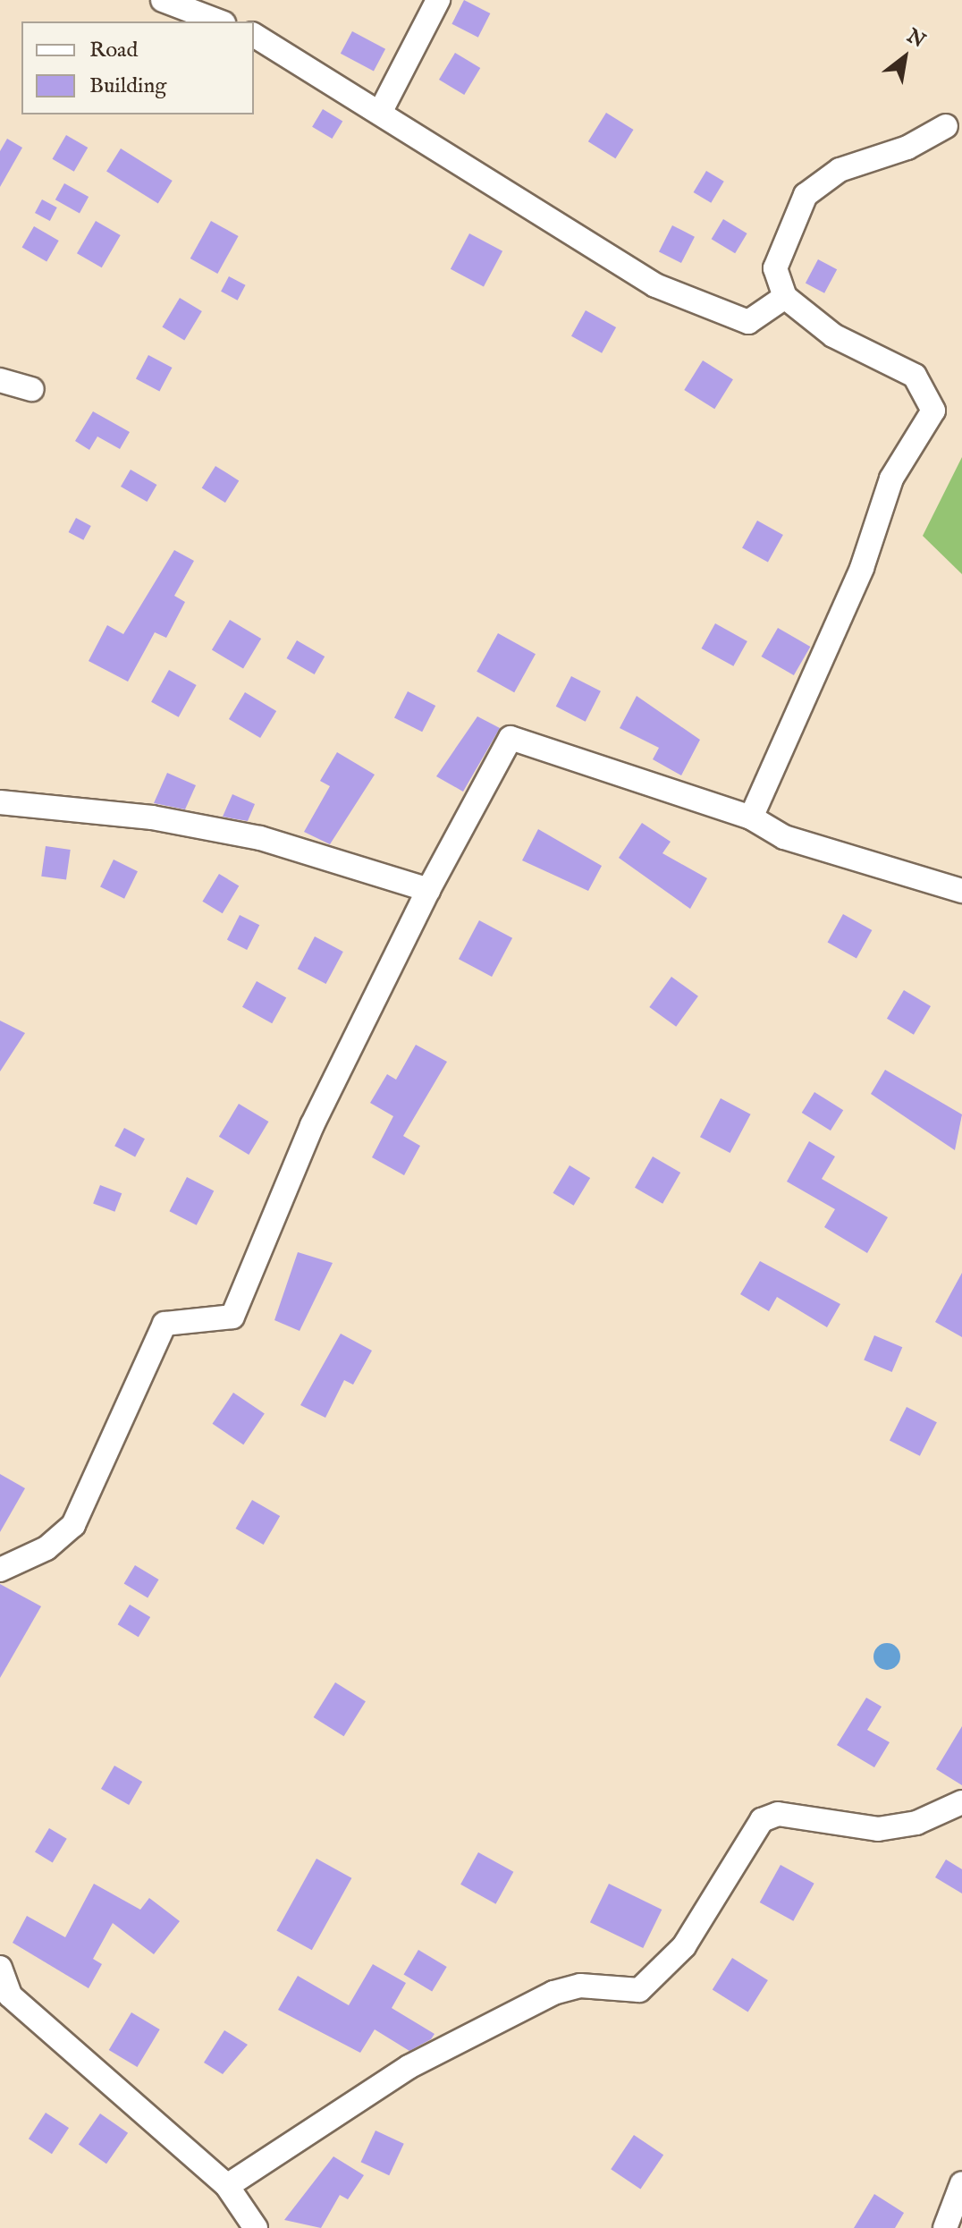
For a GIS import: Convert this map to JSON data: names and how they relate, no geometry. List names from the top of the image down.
{
  "legend": ["Road", "Building"],
  "north": "top right"
}
